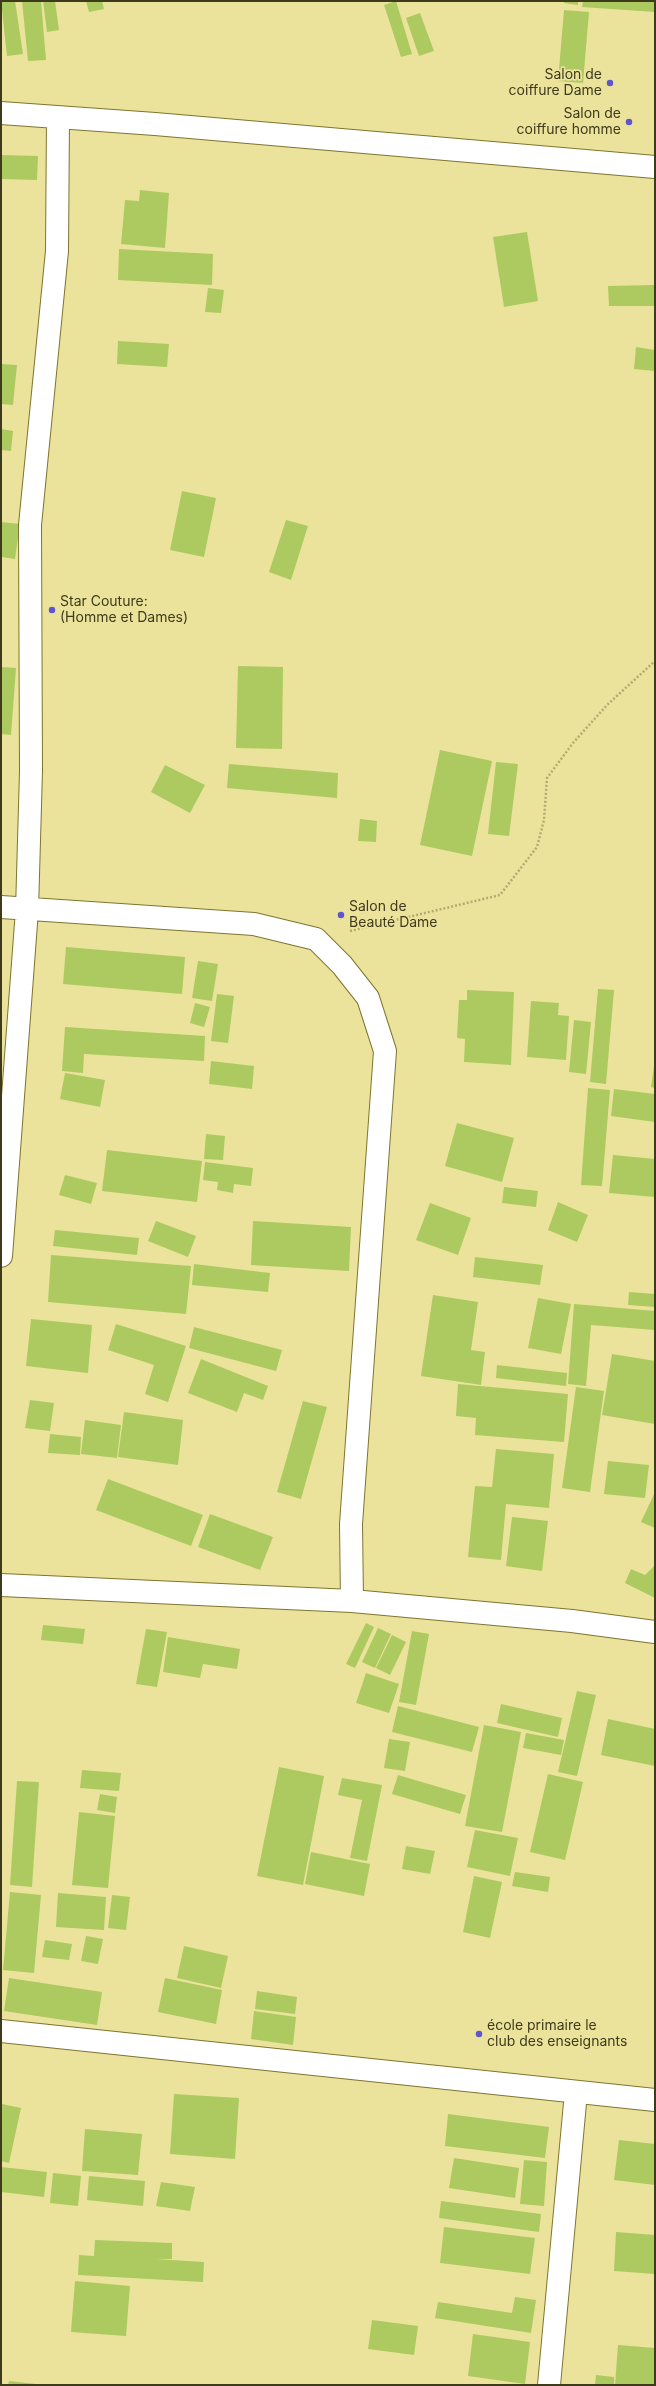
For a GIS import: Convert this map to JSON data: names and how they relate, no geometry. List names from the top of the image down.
{
  "places": [
    "Salon de coiffure Dame",
    "Salon de coiffure homme",
    "Star Couture: (Homme et Dames)",
    "Salon de Beauté Dame",
    "école primaire le club des enseignants"
  ]
}
